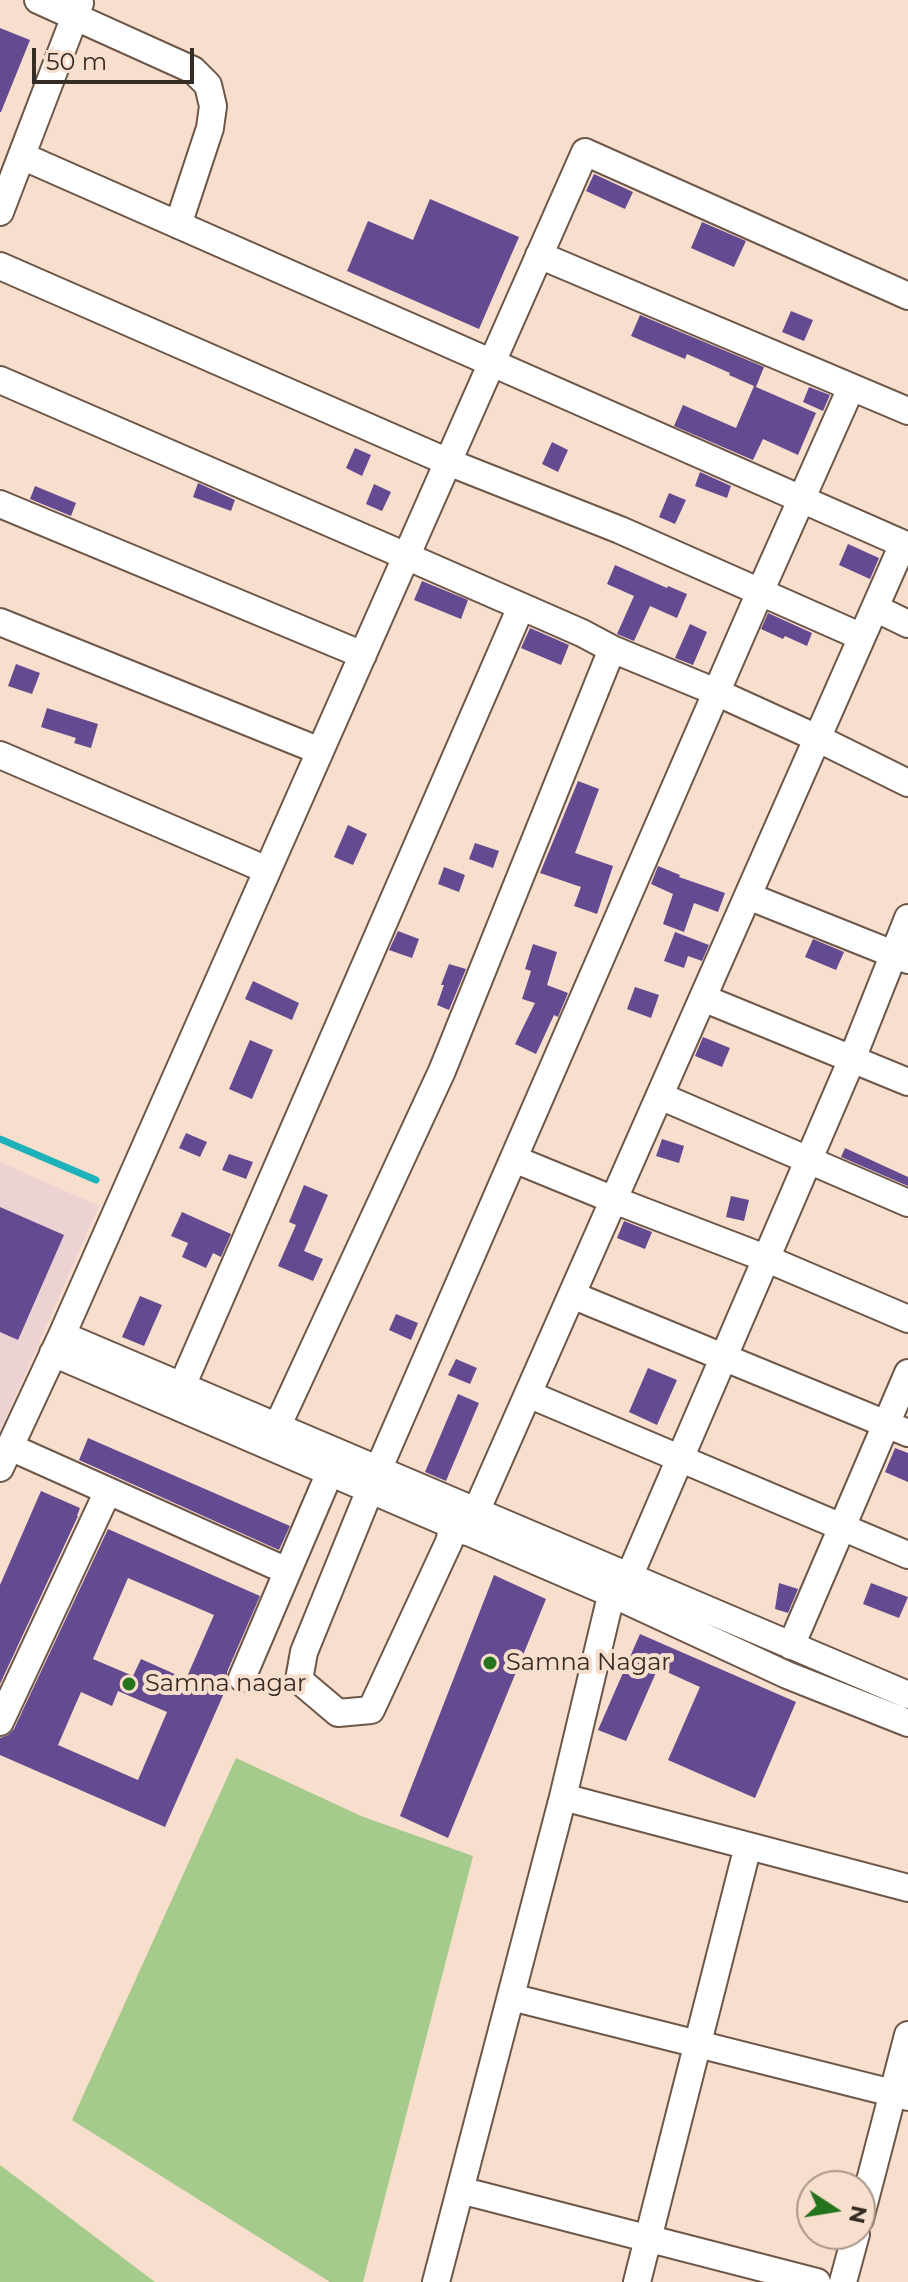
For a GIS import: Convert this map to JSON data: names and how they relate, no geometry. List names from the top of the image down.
{
  "places": ["Samna Nagar", "Samna nagar"],
  "scale_bar": "50 m",
  "north": "right"
}
